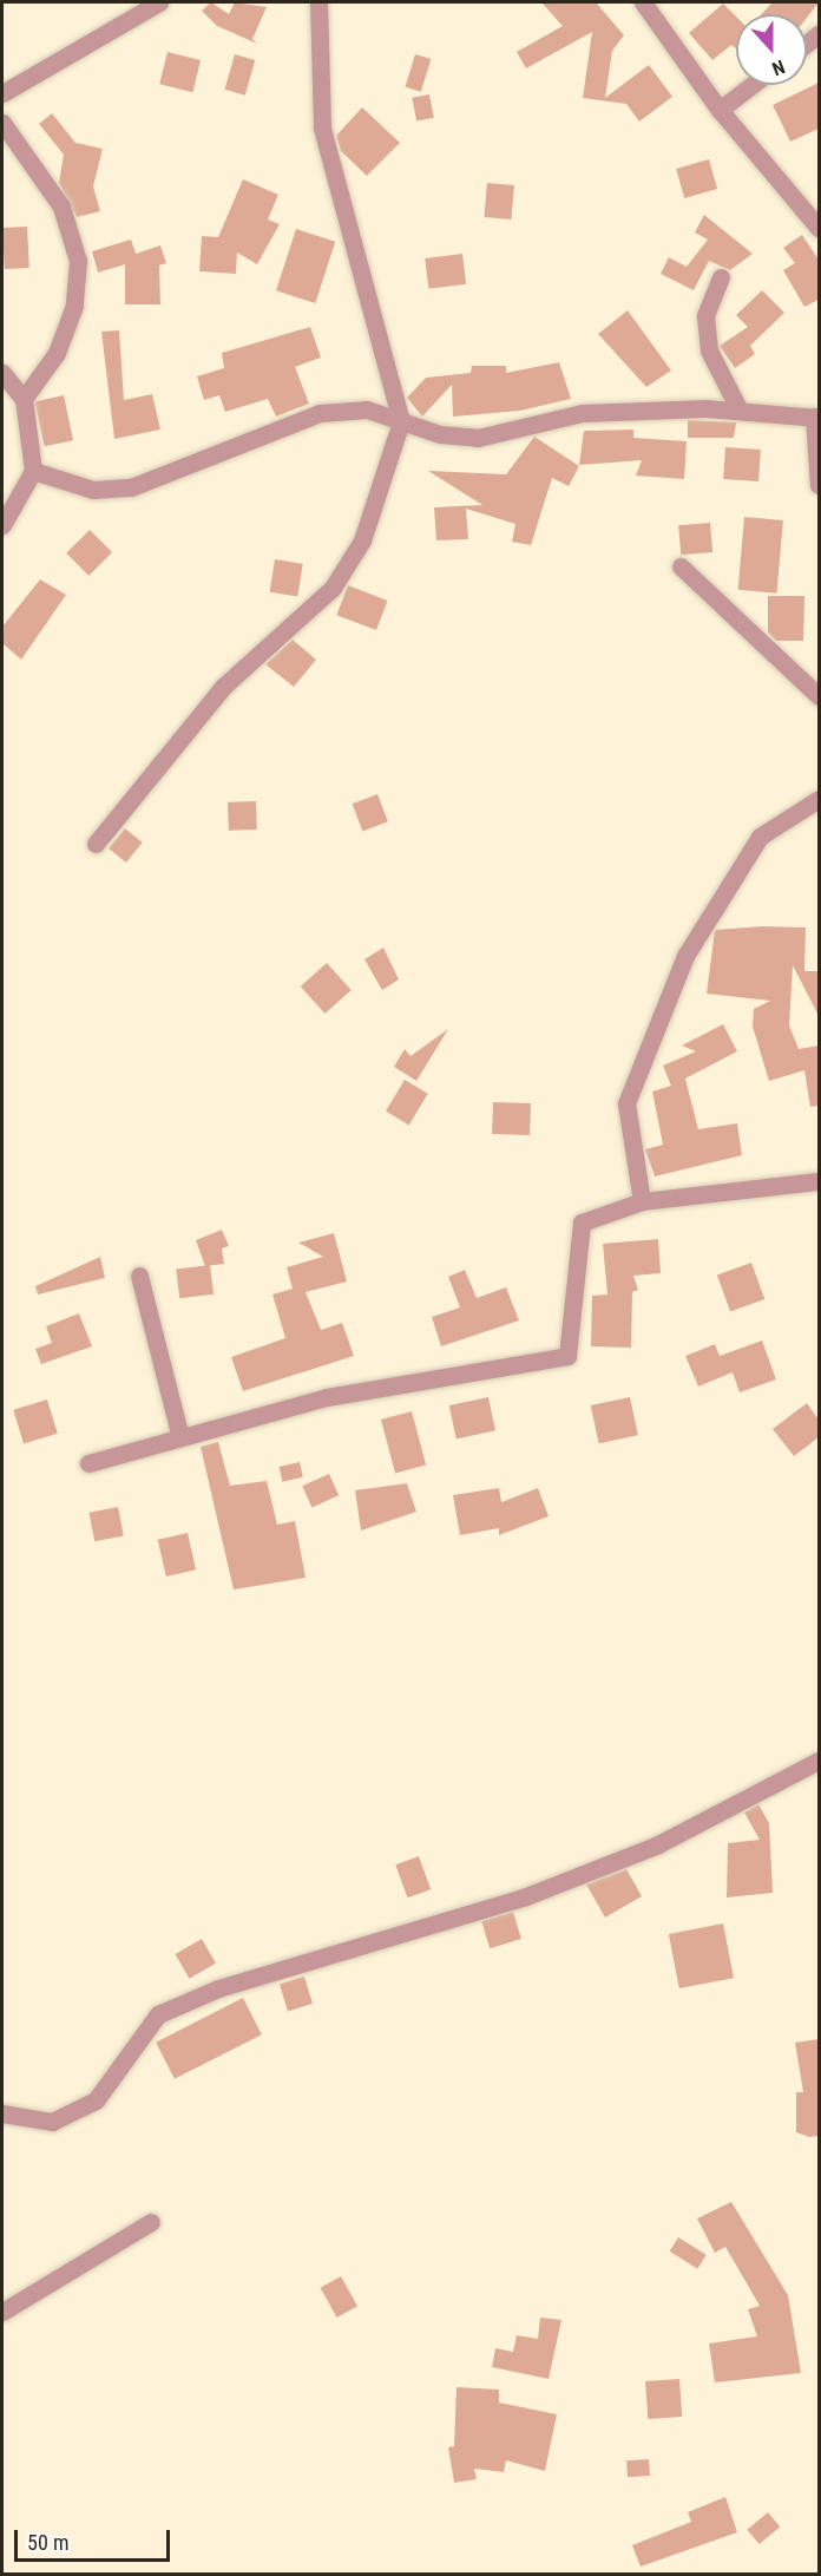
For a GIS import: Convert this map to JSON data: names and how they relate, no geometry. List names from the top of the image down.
{
  "scale_bar": "50 m",
  "north": "bottom"
}
